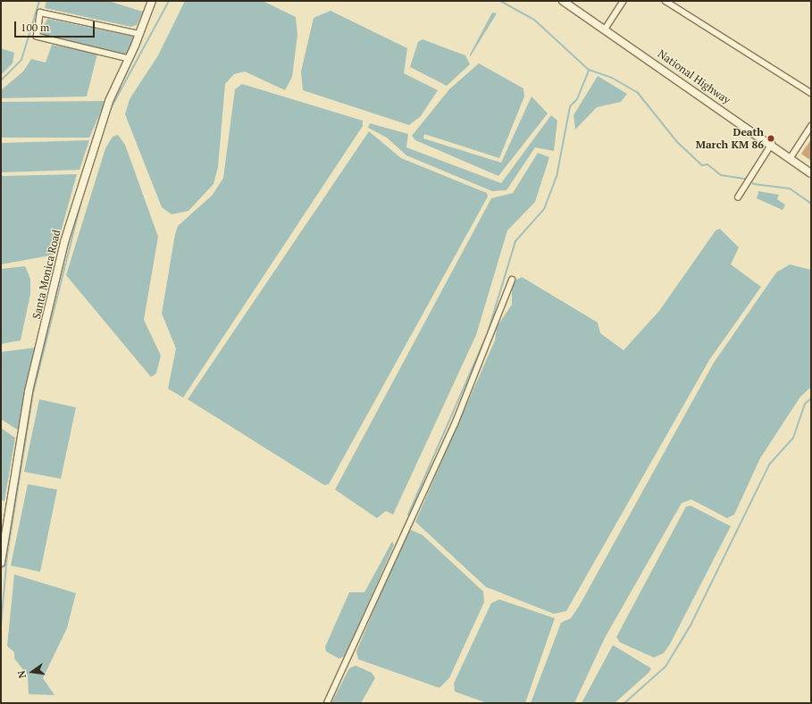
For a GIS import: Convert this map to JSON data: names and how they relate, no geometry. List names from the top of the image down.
{
  "streets": {
    "street": ["National Highway", "Santa Monica Road"]
  },
  "places": ["Death March KM 86"],
  "scale_bar": "100 m",
  "north": "left"
}
